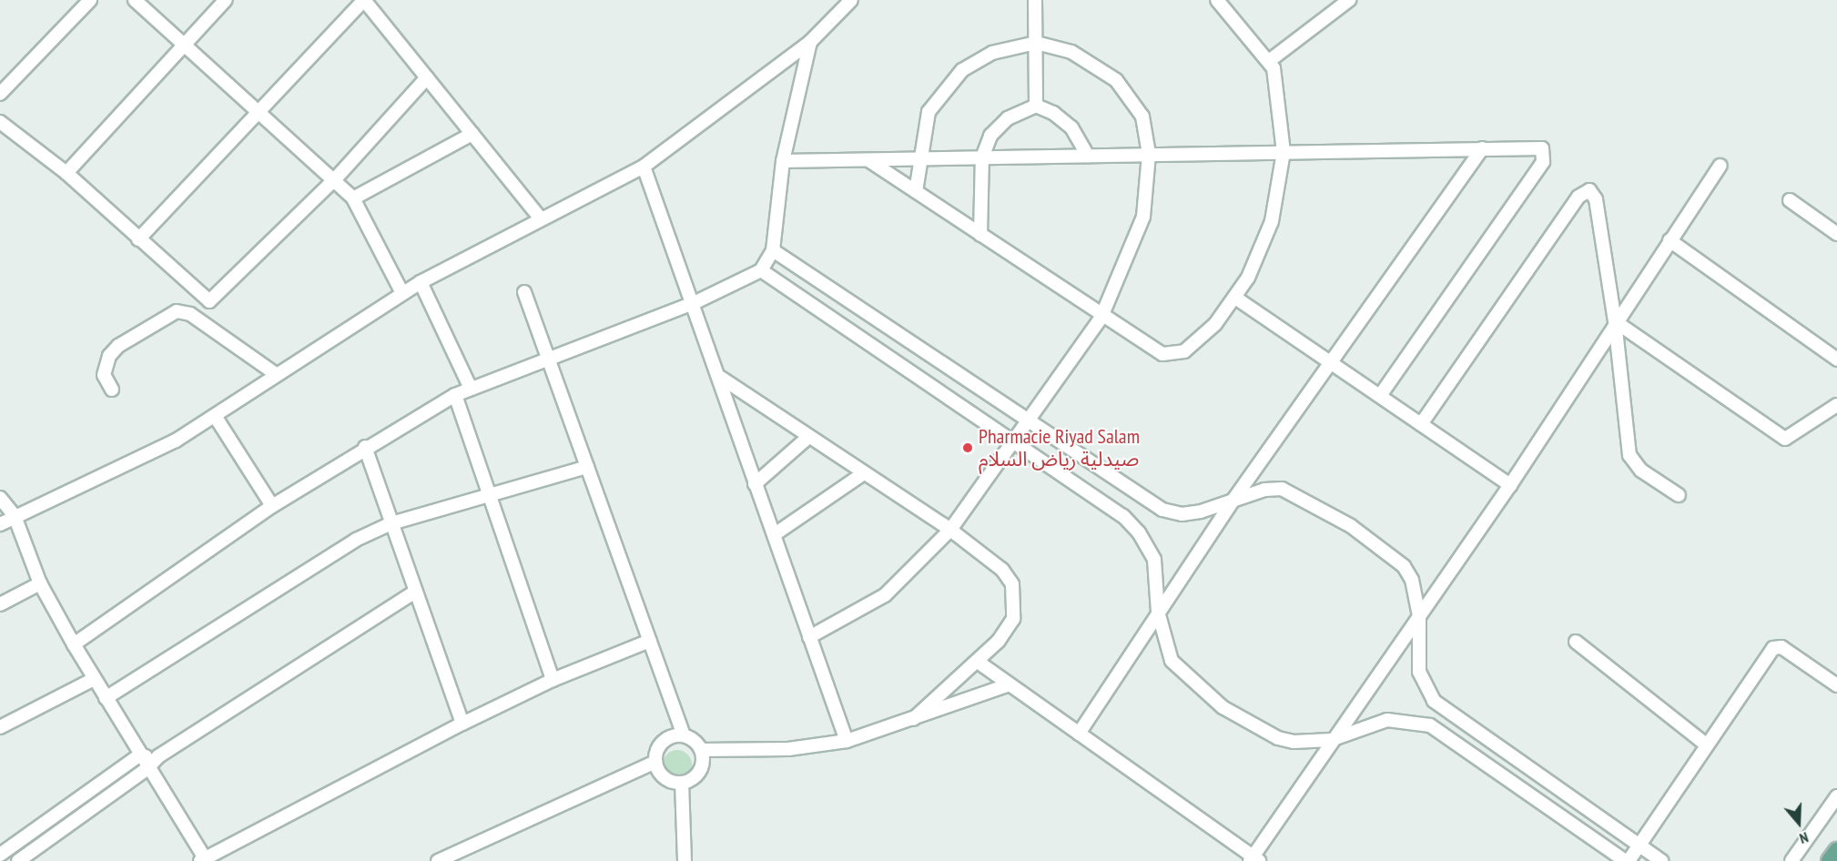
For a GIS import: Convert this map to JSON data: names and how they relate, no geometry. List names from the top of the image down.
{
  "places": ["Pharmacie Riyad Salam صيدلية رياض السلام"],
  "north": "bottom"
}
